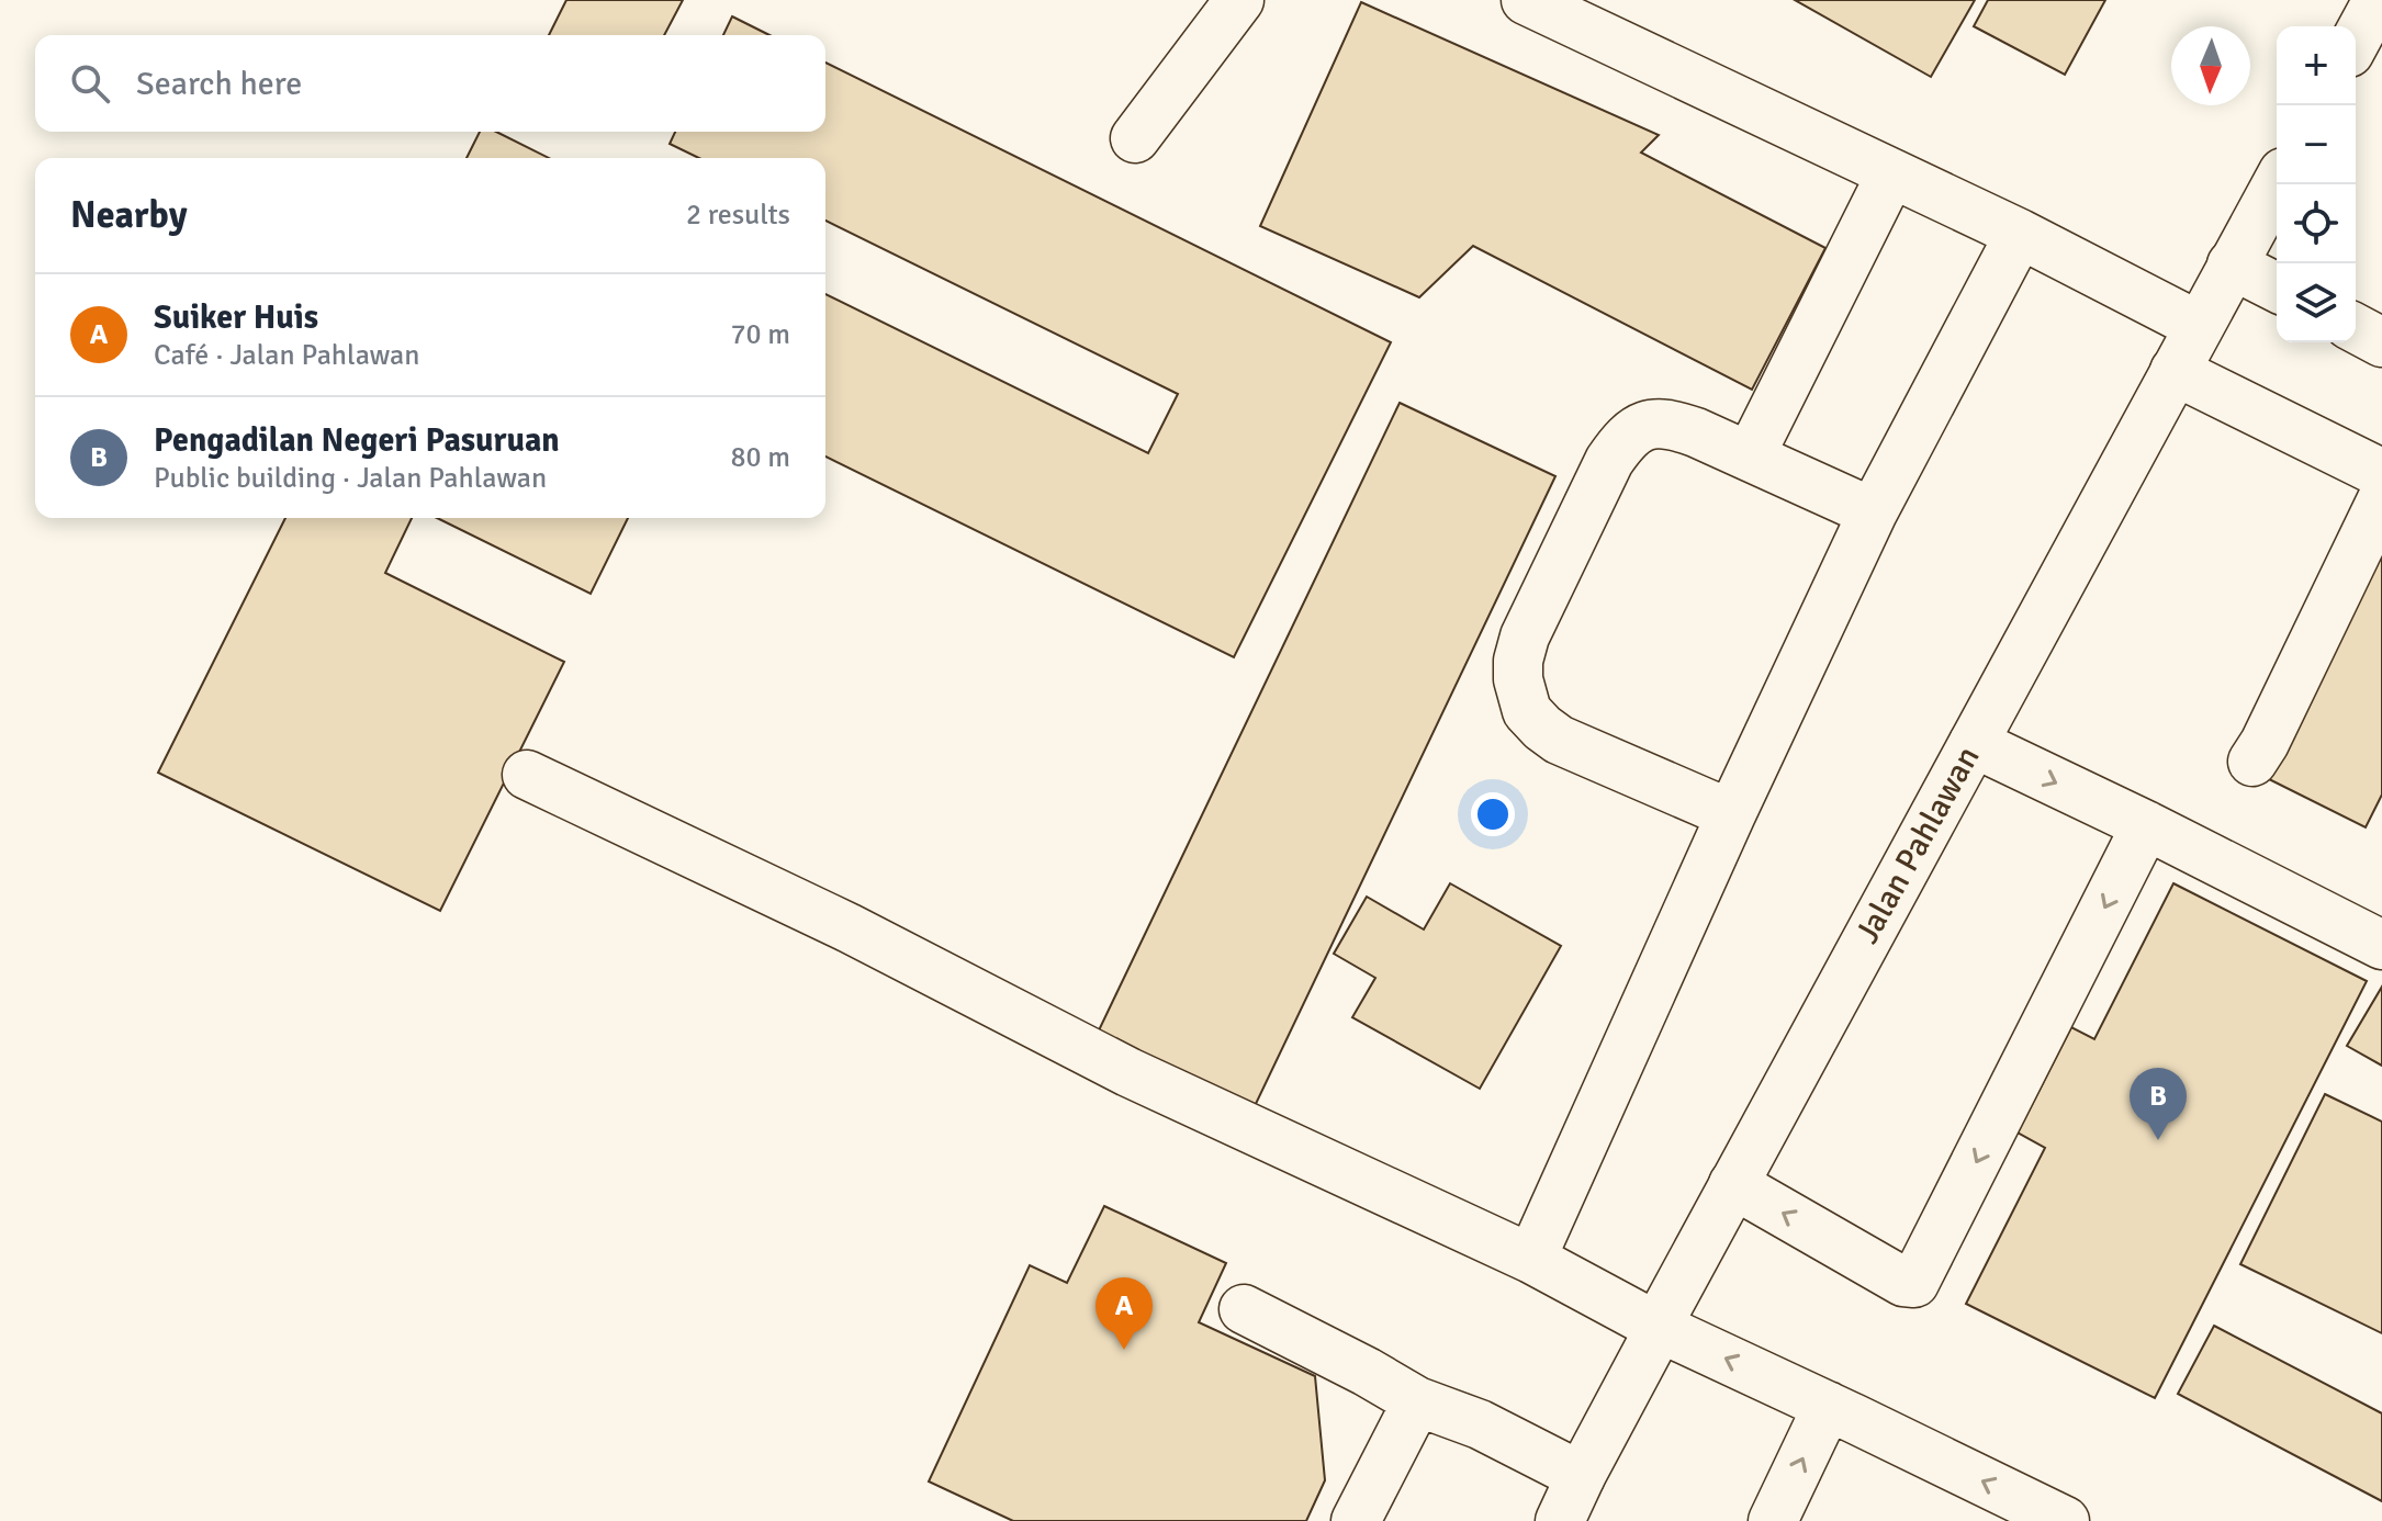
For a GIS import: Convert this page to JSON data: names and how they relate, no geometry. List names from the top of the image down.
{
  "streets": {
    "main road": ["Jalan Pahlawan"]
  },
  "north": "bottom",
  "page": {
    "map_buttons": ["+", "−"],
    "search": "Search here",
    "heading": ["Nearby", "2 results"],
    "list": [
      {
        "mark": "A",
        "name": "Suiker Huis",
        "note": "Café · Jalan Pahlawan",
        "value": "70 m"
      },
      {
        "mark": "B",
        "name": "Pengadilan Negeri Pasuruan",
        "note": "Public building · Jalan Pahlawan",
        "value": "80 m"
      }
    ],
    "pins": ["B", "A"]
  }
}
